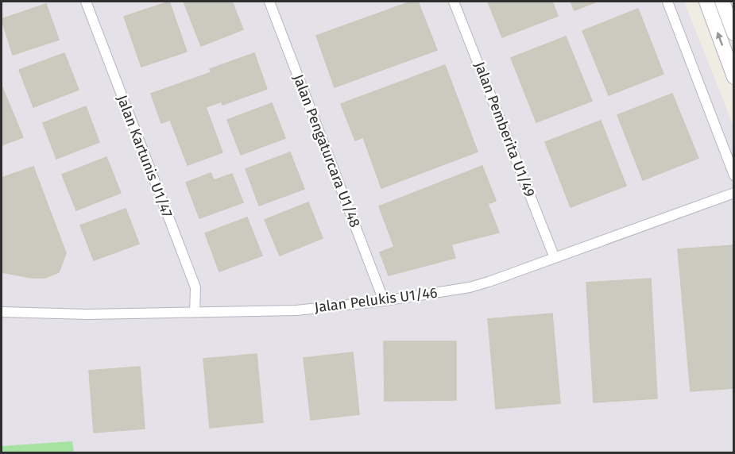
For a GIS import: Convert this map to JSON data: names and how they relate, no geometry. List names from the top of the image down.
{
  "streets": {
    "street": [
      "Jalan Pemberita U1/49",
      "Jalan Pengaturcara U1/48",
      "Jalan Kartunis U1/47",
      "Jalan Pelukis U1/46"
    ]
  },
  "crossings": [
    ["Jalan Pemberita U1/49", "Jalan Pelukis U1/46"],
    ["Jalan Pengaturcara U1/48", "Jalan Pelukis U1/46"],
    ["Jalan Kartunis U1/47", "Jalan Pelukis U1/46"]
  ]
}
